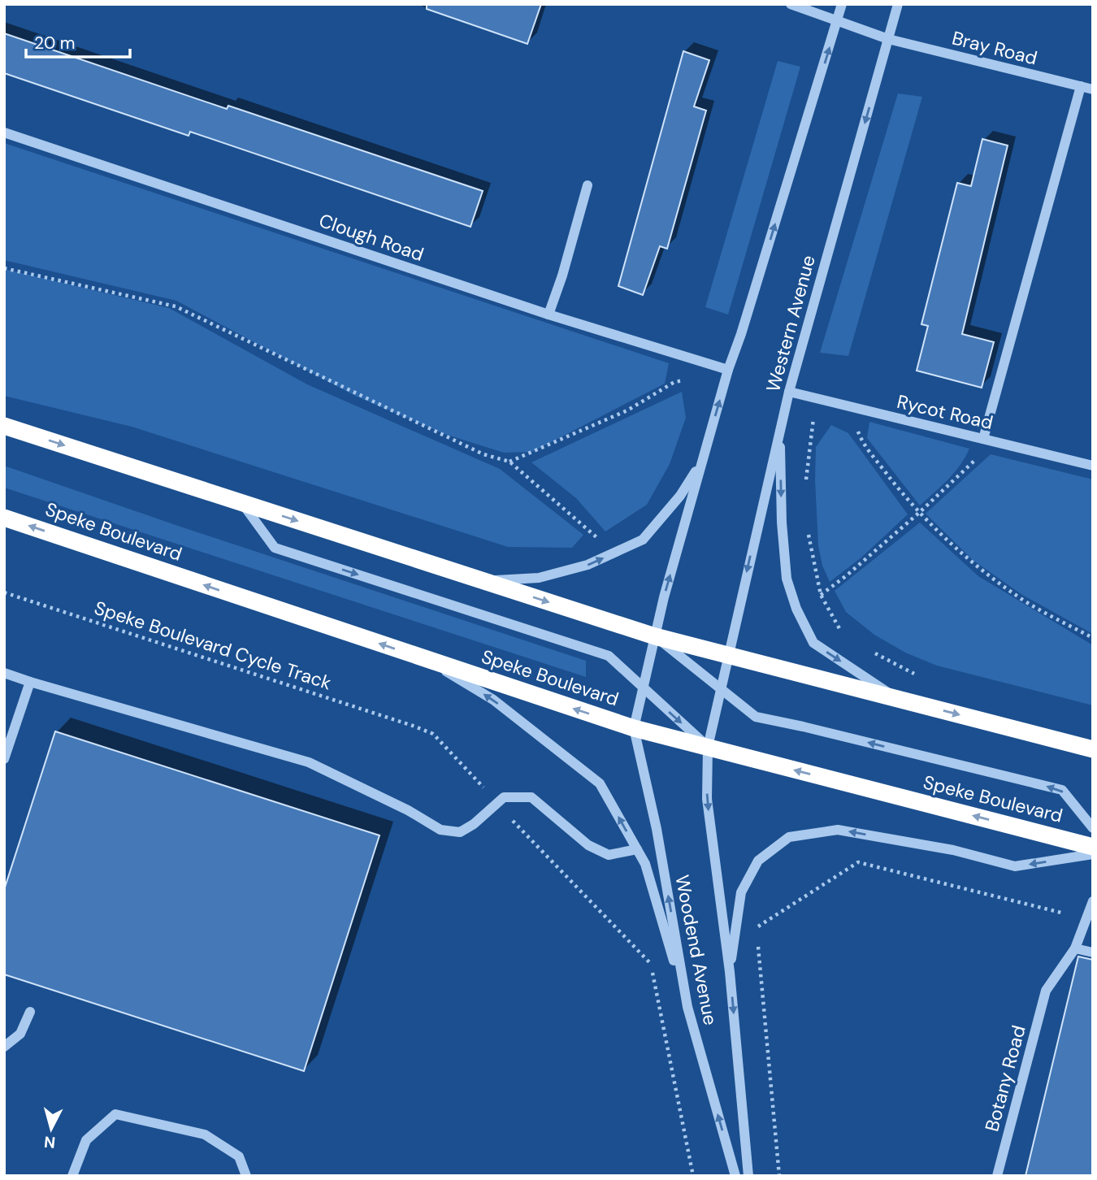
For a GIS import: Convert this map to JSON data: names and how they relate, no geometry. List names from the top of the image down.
{
  "streets": {
    "highway": ["Speke Boulevard"],
    "street": [
      "Bray Road",
      "Clough Road",
      "Western Avenue",
      "Rycot Road",
      "Woodend Avenue",
      "Botany Road"
    ],
    "path": ["Speke Boulevard Cycle Track"]
  },
  "crossings": [
    ["Bray Road", "Western Avenue"],
    ["Western Avenue", "Rycot Road"],
    ["Western Avenue", "Woodend Avenue"],
    ["Speke Boulevard", "Woodend Avenue"]
  ],
  "scale_bar": "20 m",
  "north": "bottom"
}
